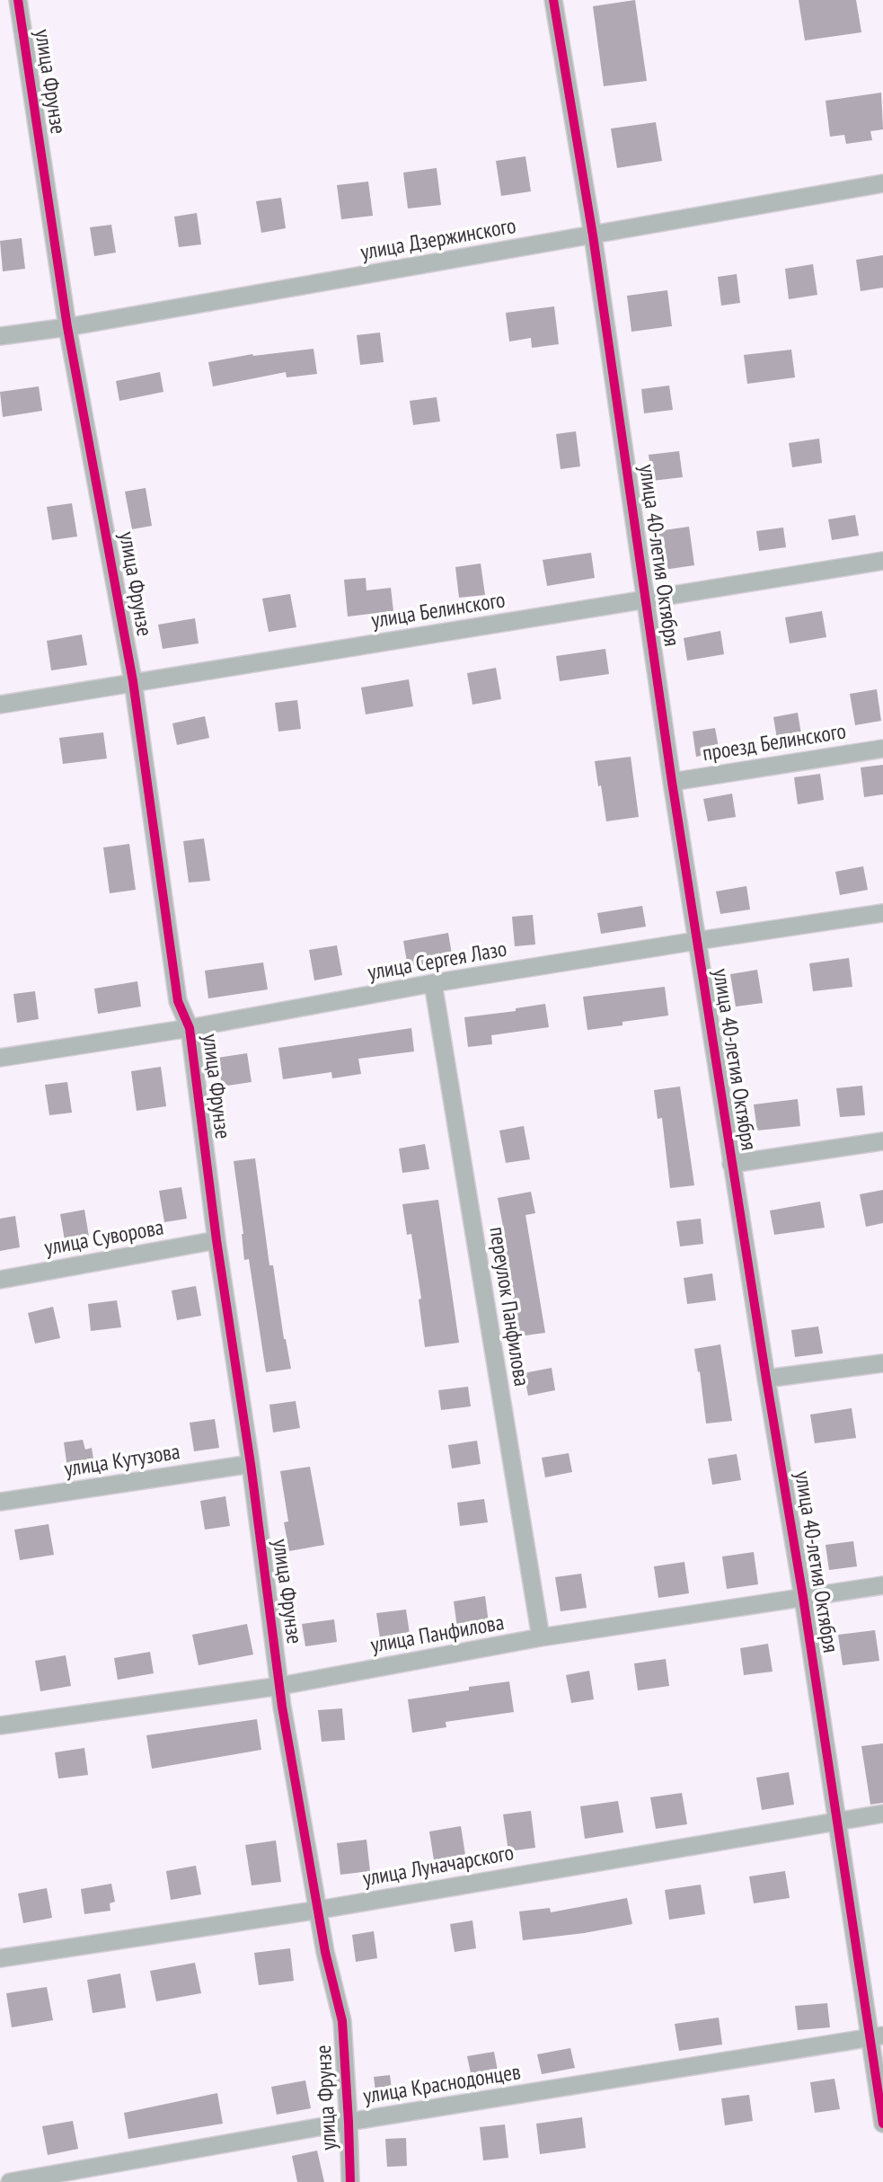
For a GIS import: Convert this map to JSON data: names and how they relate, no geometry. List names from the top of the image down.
{
  "streets": {
    "street": [
      "улица Фрунзе",
      "улица Дзержинского",
      "улица 40-летия Октября",
      "улица Белинского",
      "проезд Белинского",
      "улица Сергея Лазо",
      "улица Суворова",
      "переулок Панфилова",
      "улица Кутузова",
      "улица Панфилова",
      "улица Луначарского",
      "улица Краснодонцев"
    ]
  },
  "crossings": [
    ["улица Фрунзе", "улица Дзержинского"],
    ["улица Фрунзе", "улица Белинского"],
    ["улица Фрунзе", "улица Сергея Лазо"],
    ["улица Фрунзе", "улица Суворова"],
    ["улица Фрунзе", "улица Кутузова"],
    ["улица Фрунзе", "улица Панфилова"],
    ["улица Фрунзе", "улица Луначарского"],
    ["улица Фрунзе", "улица Краснодонцев"],
    ["улица Дзержинского", "улица 40-летия Октября"],
    ["улица 40-летия Октября", "улица Белинского"],
    ["улица 40-летия Октября", "проезд Белинского"],
    ["улица 40-летия Октября", "улица Сергея Лазо"],
    ["улица 40-летия Октября", "улица Панфилова"],
    ["улица 40-летия Октября", "улица Луначарского"],
    ["улица 40-летия Октября", "улица Краснодонцев"],
    ["улица Сергея Лазо", "переулок Панфилова"],
    ["переулок Панфилова", "улица Панфилова"]
  ]
}
